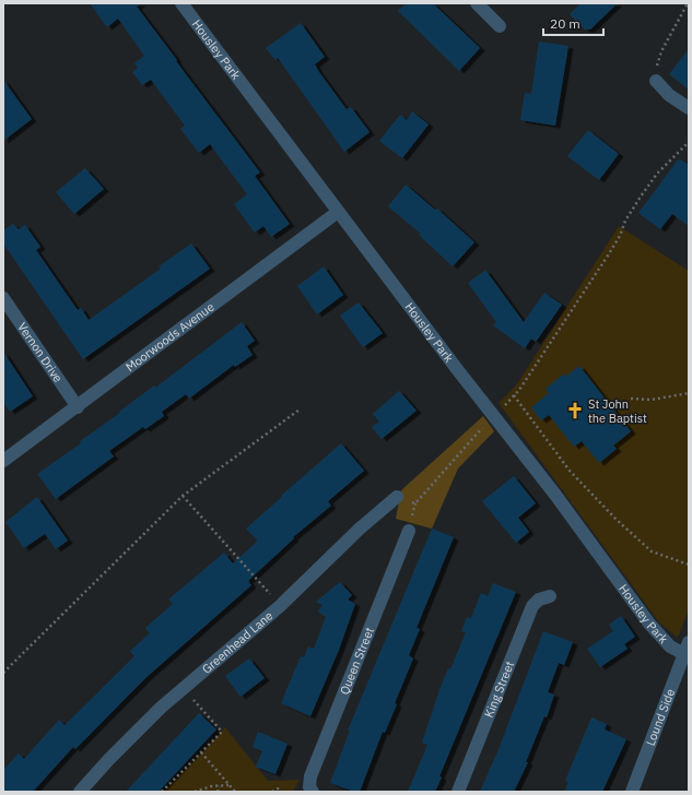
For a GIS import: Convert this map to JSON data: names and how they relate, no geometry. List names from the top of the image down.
{
  "streets": {
    "street": [
      "Housley Park",
      "Moorwoods Avenue",
      "Vernon Drive",
      "Greenhead Lane",
      "Queen Street",
      "King Street",
      "Lound Side"
    ]
  },
  "crossings": [
    ["Housley Park", "Moorwoods Avenue"],
    ["Housley Park", "Lound Side"],
    ["Moorwoods Avenue", "Vernon Drive"]
  ],
  "places": {
    "church": ["St John the Baptist"]
  },
  "scale_bar": "20 m"
}
